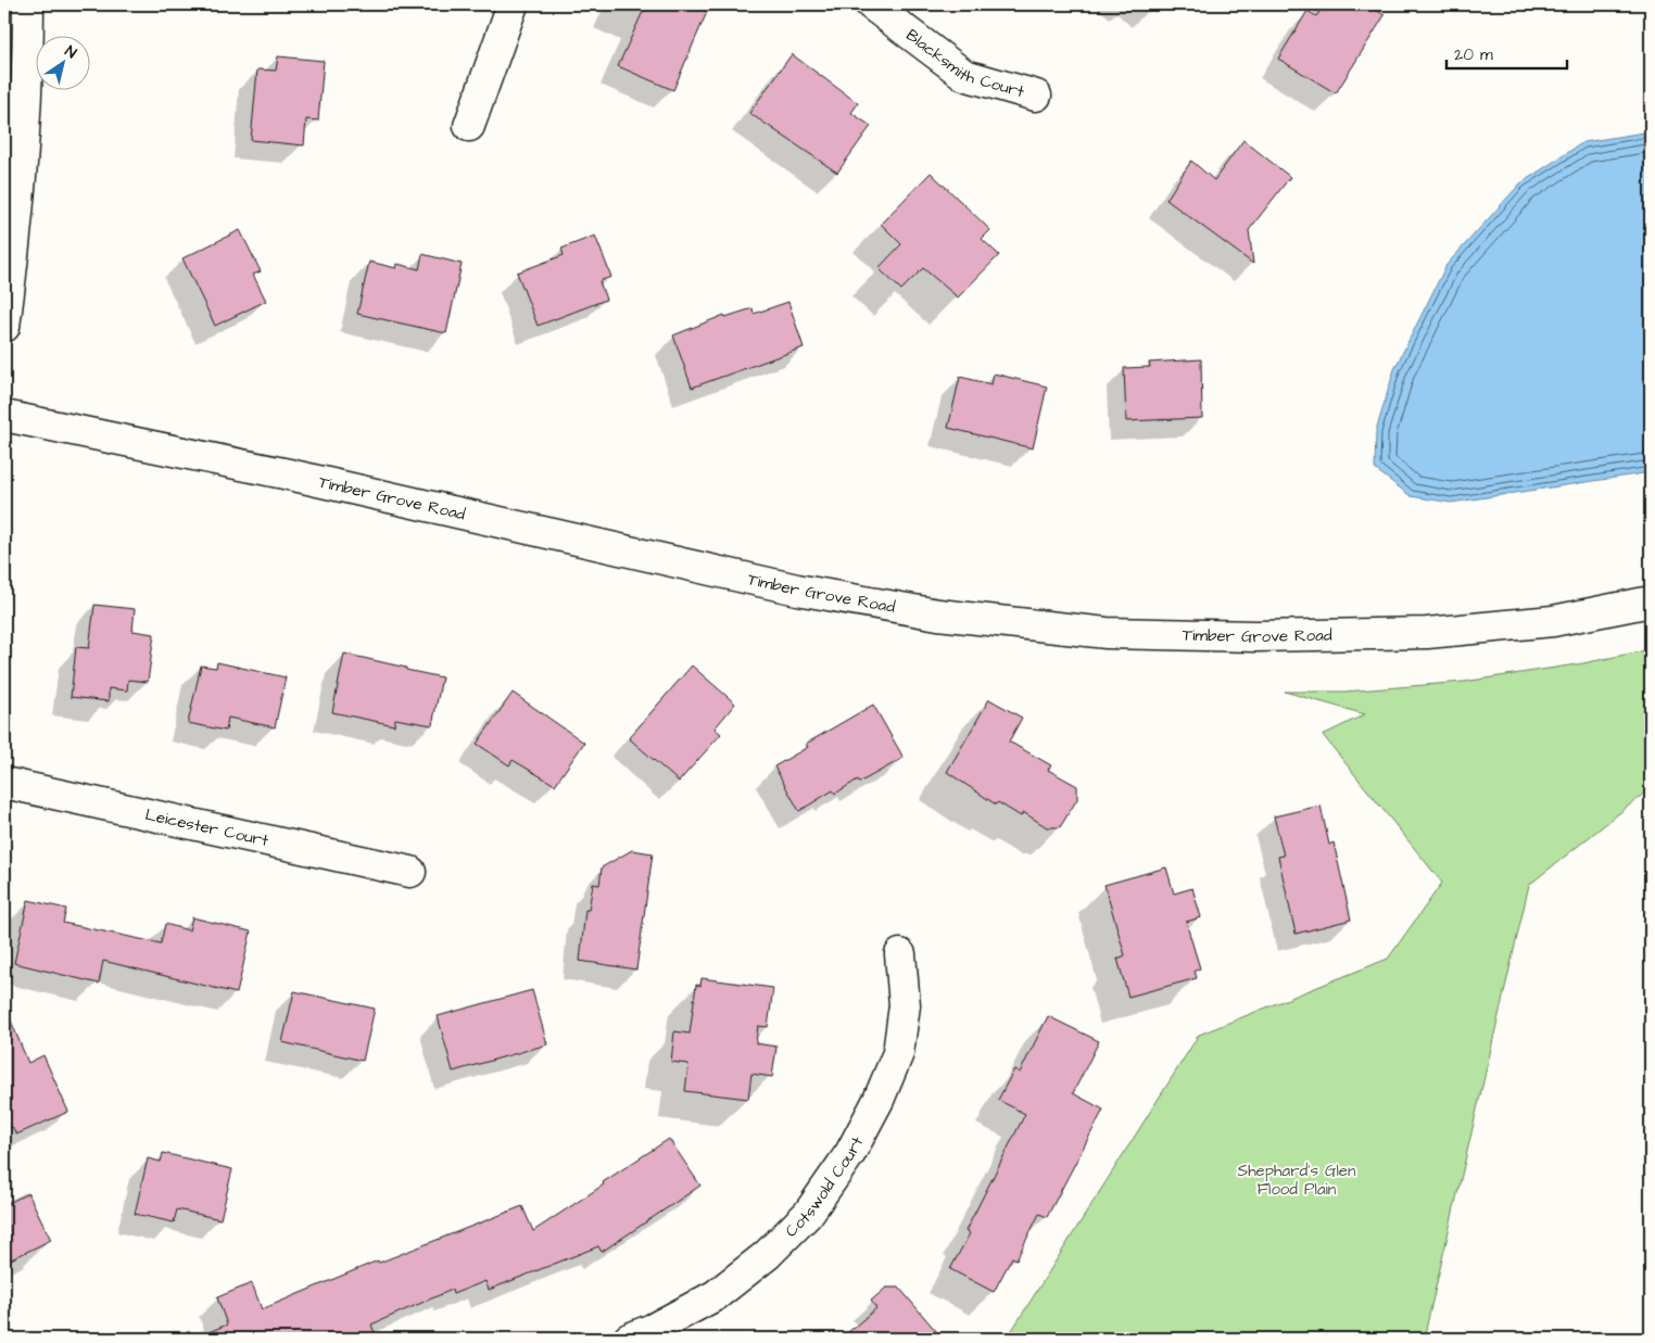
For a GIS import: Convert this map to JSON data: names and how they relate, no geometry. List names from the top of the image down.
{
  "streets": {
    "street": [
      "Blacksmith Court",
      "Timber Grove Road",
      "Leicester Court",
      "Cotswold Court"
    ]
  },
  "parks": ["Shephard's Glen Flood Plain"],
  "scale_bar": "20 m",
  "north": "top right"
}
